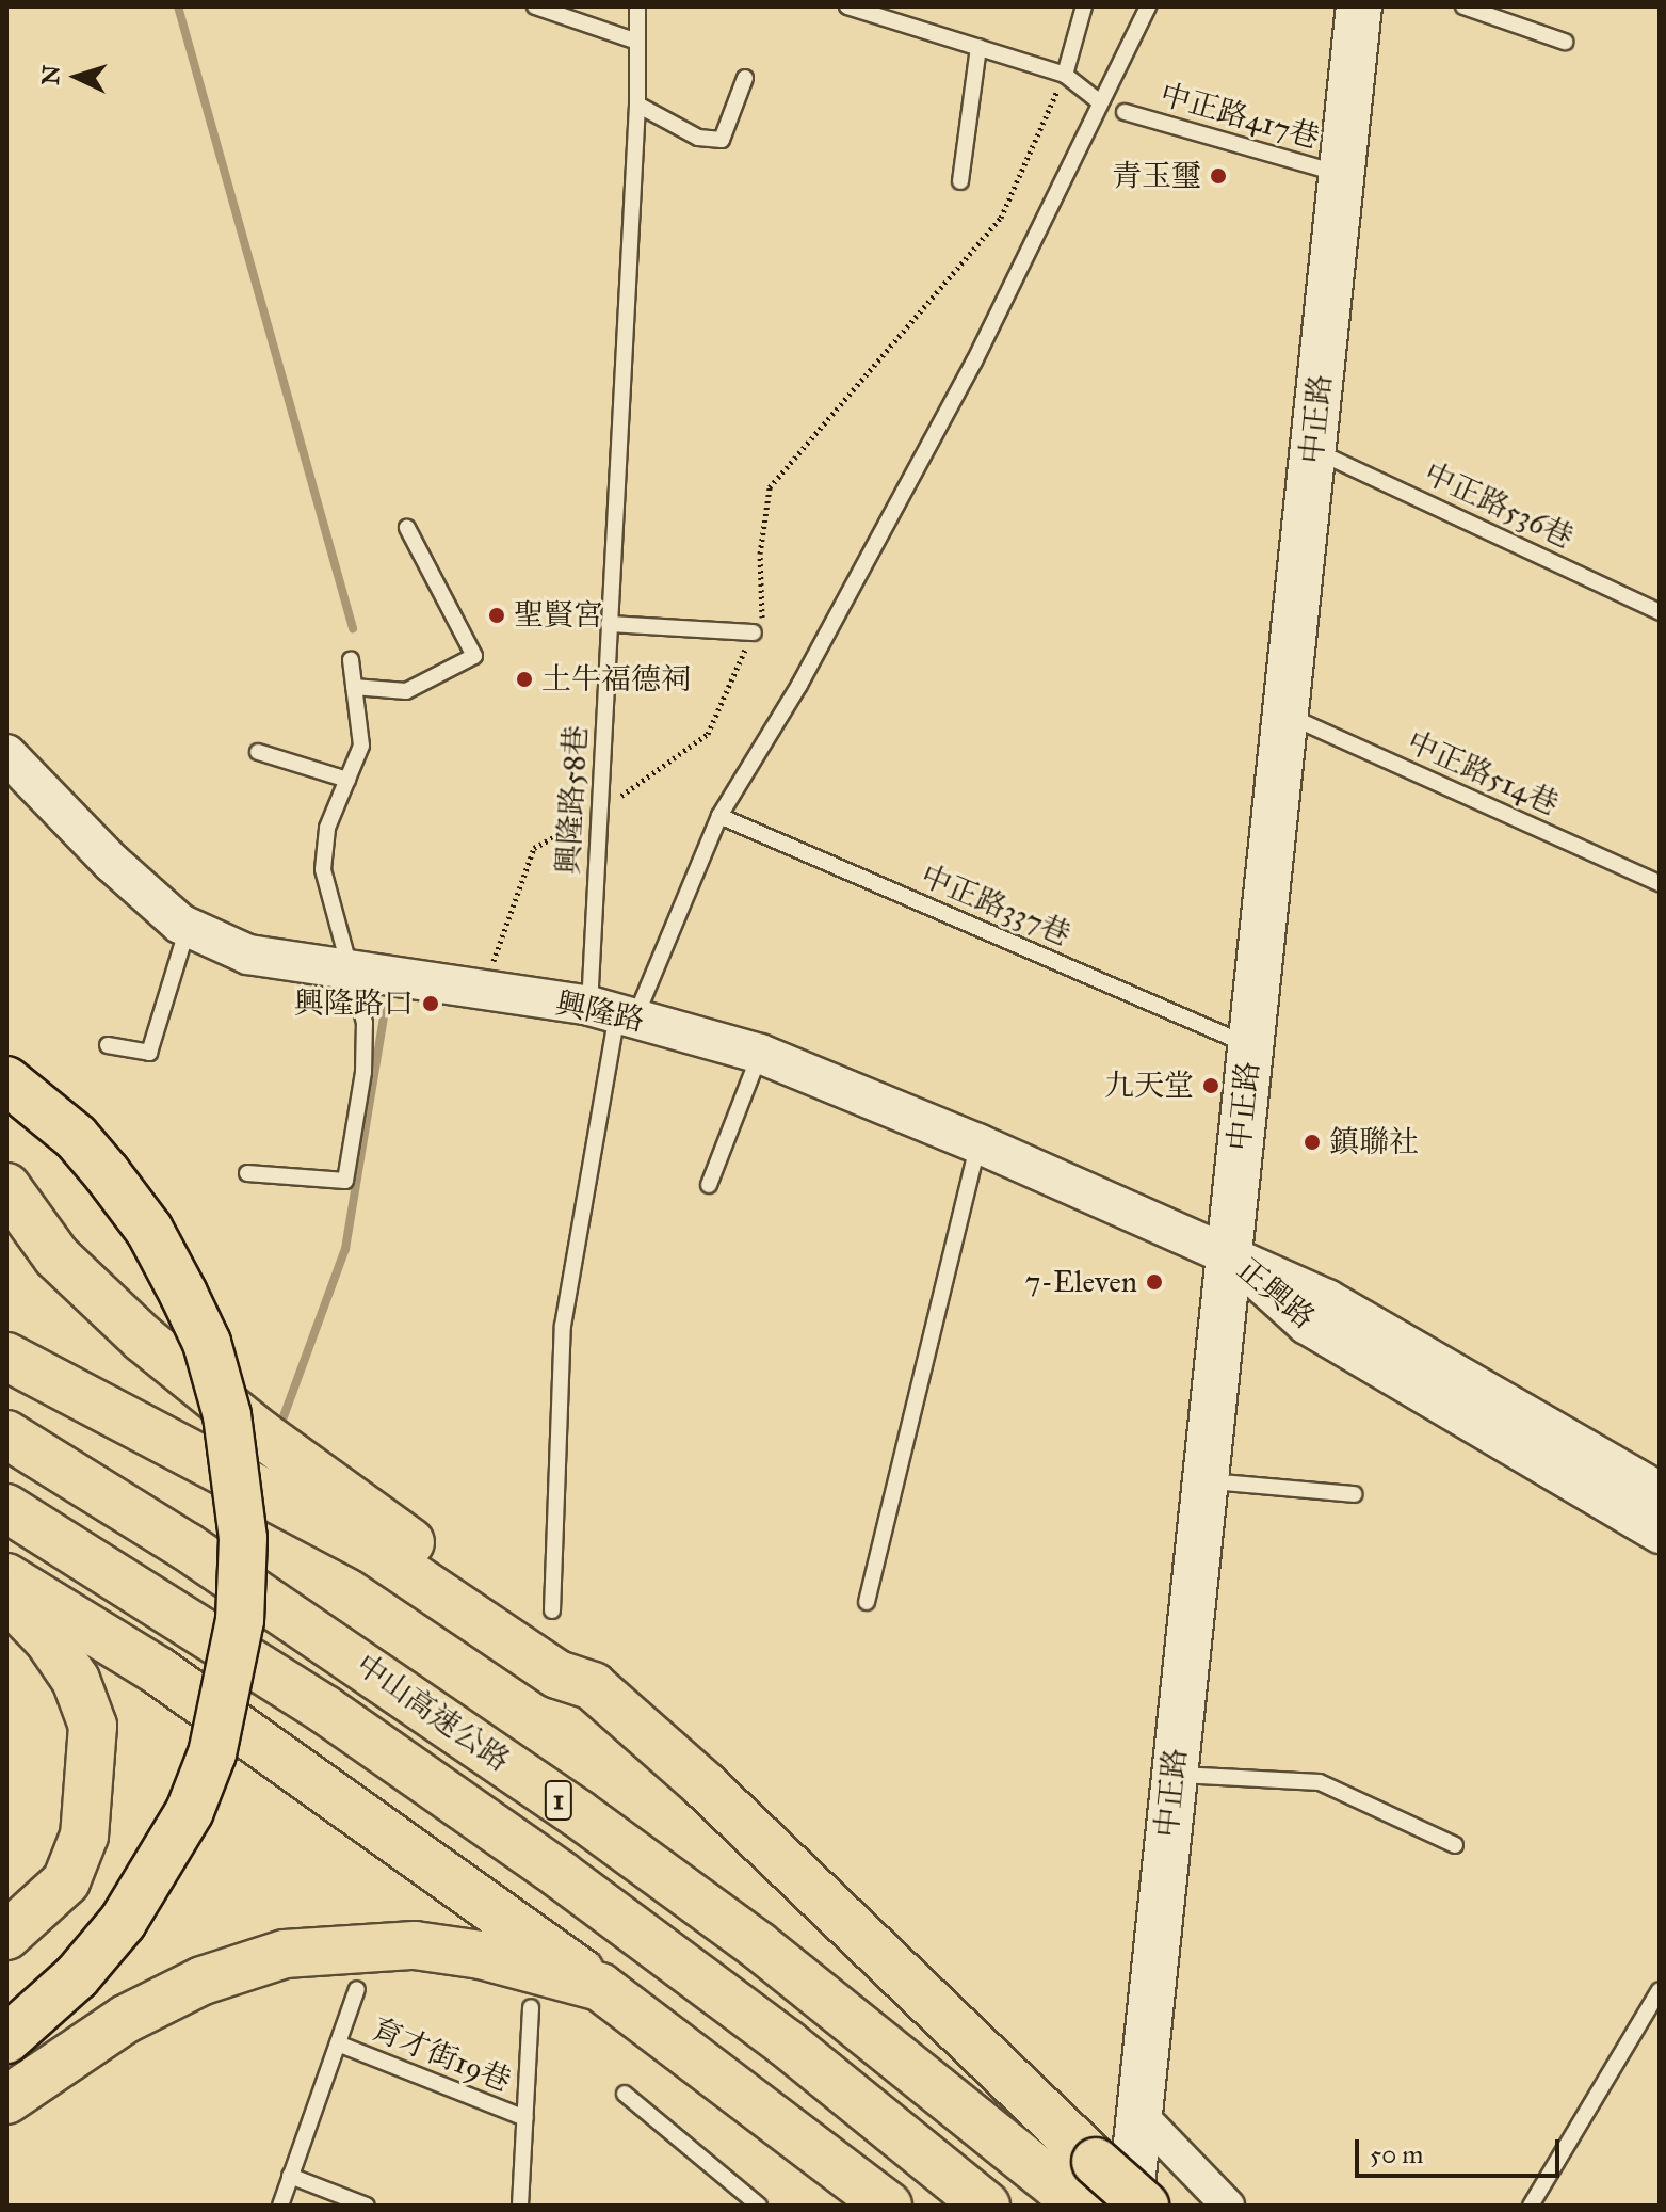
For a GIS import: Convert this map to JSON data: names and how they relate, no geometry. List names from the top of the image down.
{
  "streets": {
    "highway": ["中山高速公路", "1"],
    "main road": ["中正路"],
    "street": ["興隆路", "正興路"],
    "lane": [
      "中正路417巷",
      "中正路536巷",
      "中正路514巷",
      "興隆路58巷",
      "中正路337巷",
      "育才街19巷"
    ]
  },
  "crossings": [
    ["中正路417巷", "中正路"],
    ["中正路", "中正路536巷"],
    ["中正路", "中正路514巷"],
    ["中正路", "中正路337巷"],
    ["中正路", "興隆路"],
    ["中正路", "正興路"],
    ["興隆路58巷", "興隆路"],
    ["興隆路", "正興路"]
  ],
  "places": [
    "青玉璽",
    "聖賢宮",
    "土牛福德祠",
    "興隆路口",
    "九天堂",
    "鎮聯社",
    "7-Eleven"
  ],
  "scale_bar": "50 m",
  "north": "left"
}
